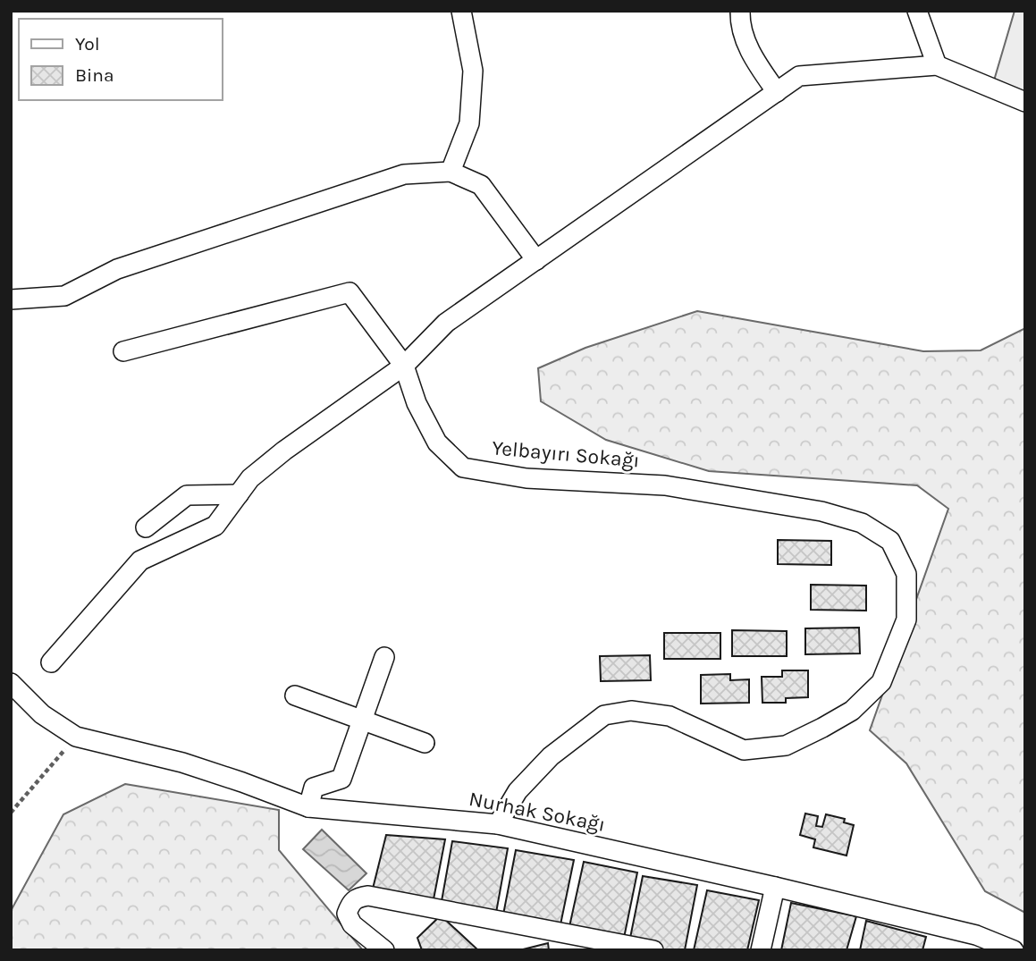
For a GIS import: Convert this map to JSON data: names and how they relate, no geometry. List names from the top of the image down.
{
  "streets": {
    "street": ["Yelbayırı Sokağı", "Nurhak Sokağı"]
  },
  "crossings": [
    ["Yelbayırı Sokağı", "Nurhak Sokağı"]
  ],
  "legend": ["Yol", "Bina"]
}
